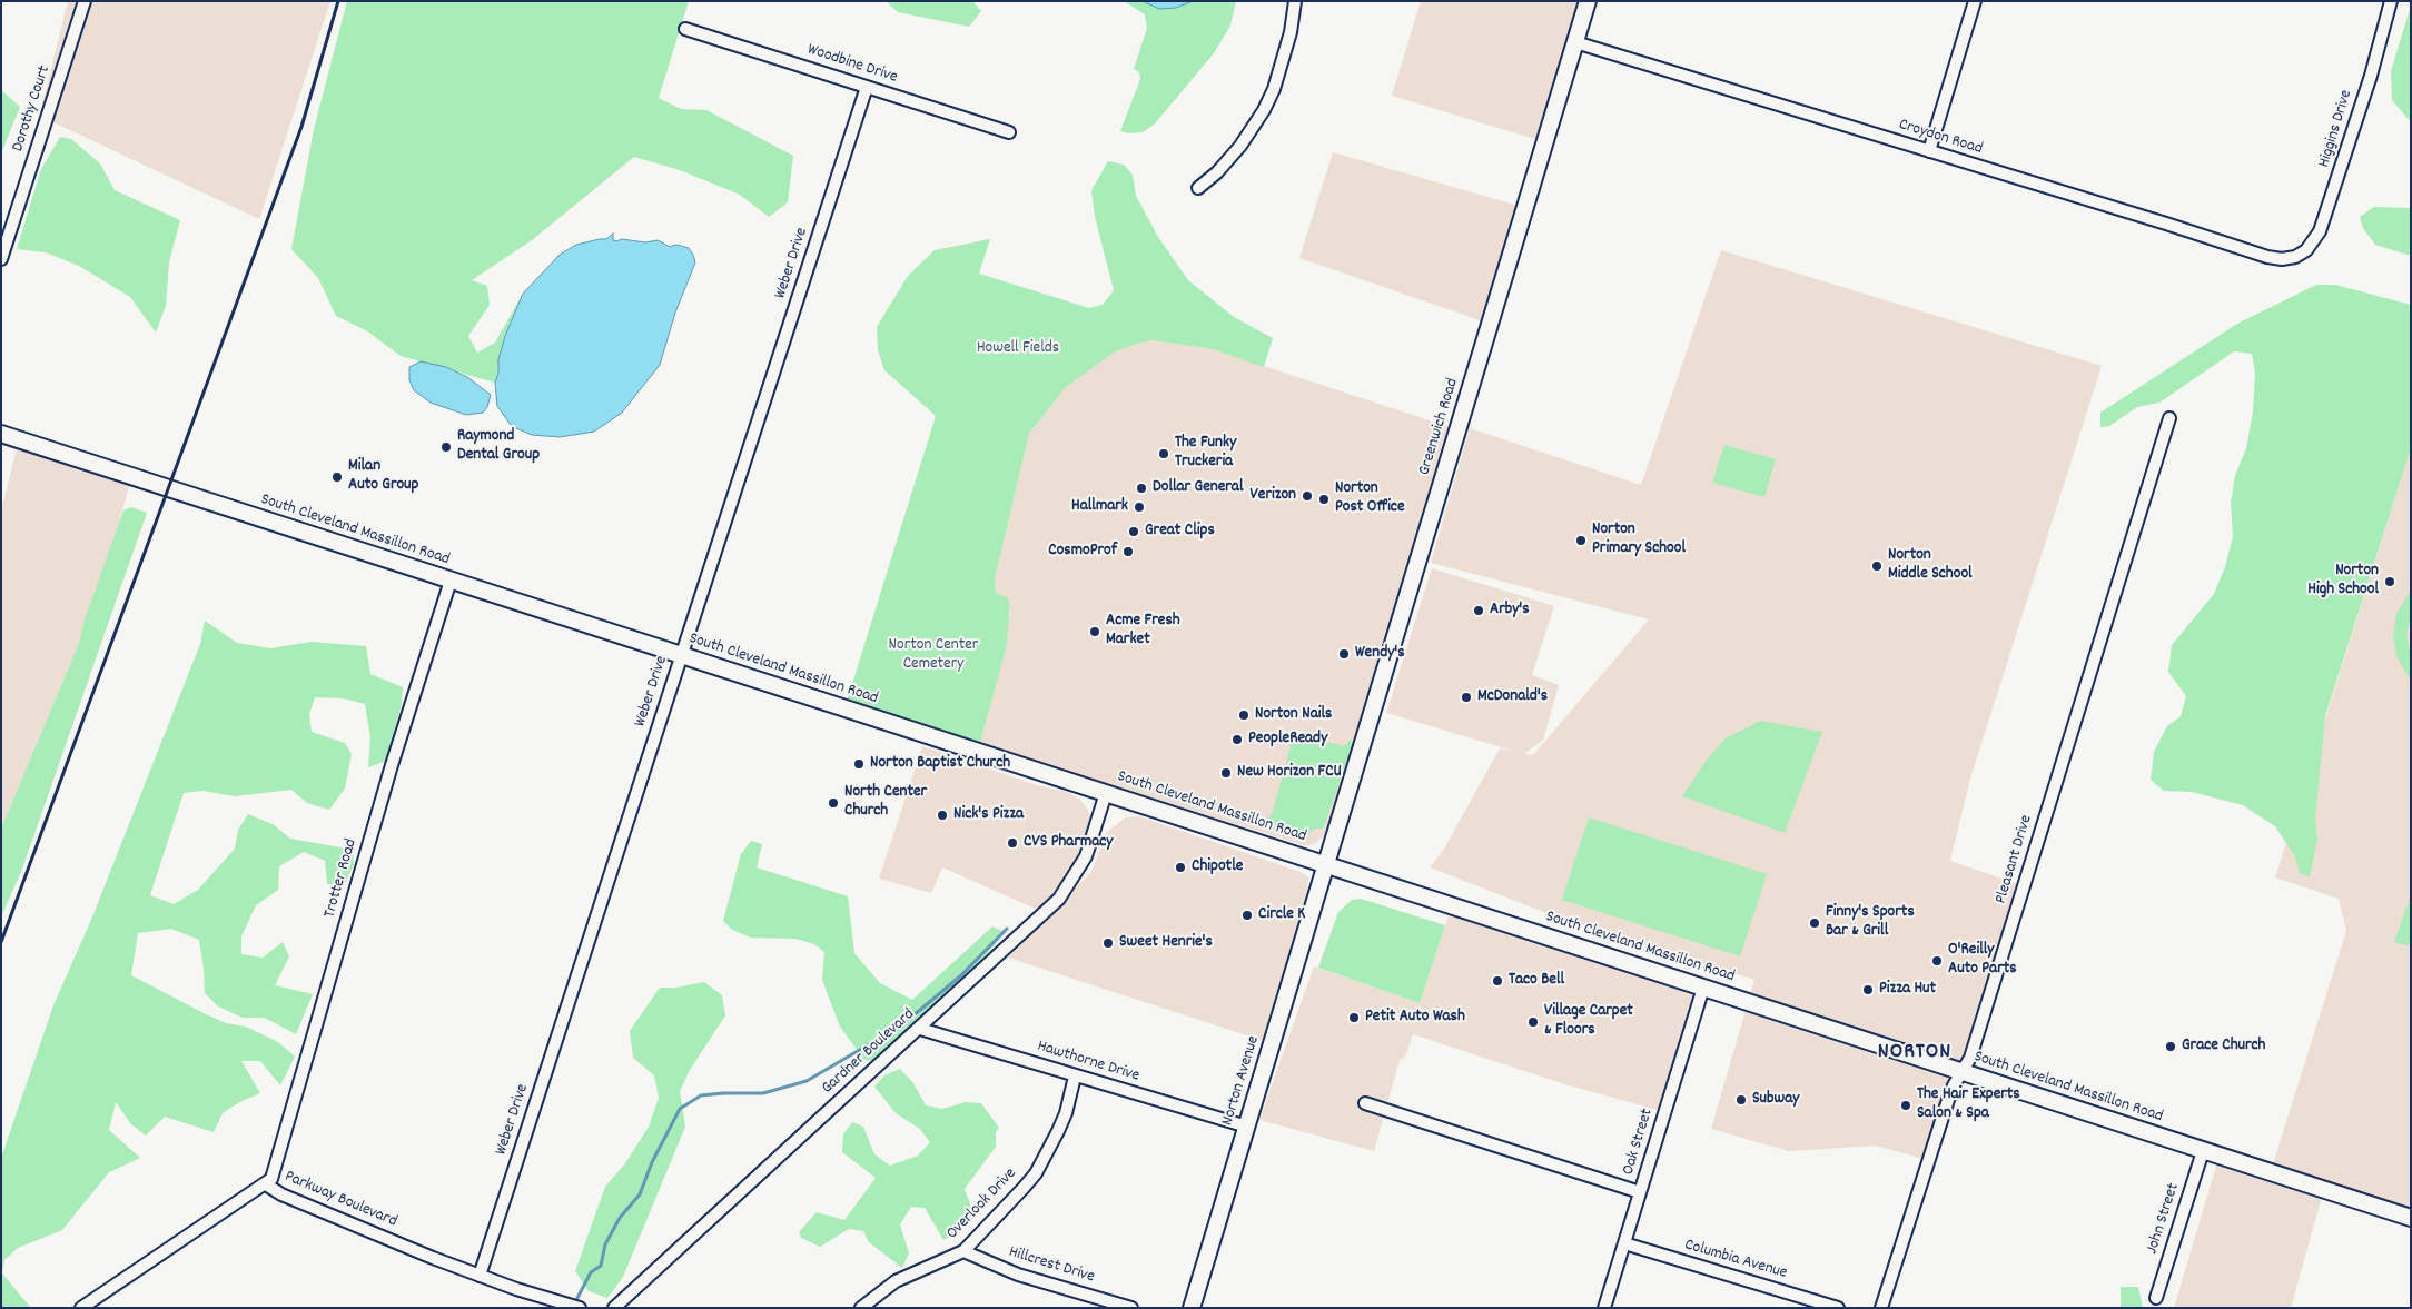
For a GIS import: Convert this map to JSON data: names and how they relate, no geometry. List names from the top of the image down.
{
  "streets": {
    "main road": ["Greenwich Road", "South Cleveland Massillon Road", "Norton Avenue"],
    "street": [
      "Woodbine Drive",
      "Dorothy Court",
      "Higgins Drive",
      "Croydon Road",
      "Weber Drive",
      "Pleasant Drive",
      "Trotter Road",
      "Gardner Boulevard",
      "Hawthorne Drive",
      "Oak Street",
      "Parkway Boulevard",
      "Overlook Drive",
      "John Street",
      "Columbia Avenue",
      "Hillcrest Drive"
    ]
  },
  "crossings": [
    ["Woodbine Drive", "Weber Drive"],
    ["Higgins Drive", "Croydon Road"],
    ["Croydon Road", "Greenwich Road"],
    ["Weber Drive", "South Cleveland Massillon Road"],
    ["Weber Drive", "Parkway Boulevard"],
    ["Greenwich Road", "South Cleveland Massillon Road"],
    ["Greenwich Road", "Norton Avenue"],
    ["South Cleveland Massillon Road", "Pleasant Drive"],
    ["South Cleveland Massillon Road", "Trotter Road"],
    ["South Cleveland Massillon Road", "Gardner Boulevard"],
    ["South Cleveland Massillon Road", "Norton Avenue"],
    ["South Cleveland Massillon Road", "Oak Street"],
    ["South Cleveland Massillon Road", "John Street"],
    ["Trotter Road", "Parkway Boulevard"],
    ["Gardner Boulevard", "Hawthorne Drive"],
    ["Hawthorne Drive", "Norton Avenue"],
    ["Hawthorne Drive", "Overlook Drive"],
    ["Oak Street", "Columbia Avenue"],
    ["Overlook Drive", "Hillcrest Drive"]
  ],
  "districts": ["NORTON"],
  "parks": ["Howell Fields", "Norton Center Cemetery"],
  "places": [
    "Raymond Dental Group",
    "The Funky Truckeria",
    "Milan Auto Group",
    "Dollar General",
    "Verizon",
    "Norton Post Office",
    "Hallmark",
    "Great Clips",
    "Norton Primary School",
    "CosmoProf",
    "Norton Middle School",
    "Norton High School",
    "Arby's",
    "Acme Fresh Market",
    "Wendy's",
    "McDonald's",
    "Norton Nails",
    "PeopleReady",
    "Norton Baptist Church",
    "New Horizon FCU",
    "North Center Church",
    "Nick's Pizza",
    "CVS Pharmacy",
    "Chipotle",
    "Circle K",
    "Finny's Sports Bar & Grill",
    "Sweet Henrie's",
    "O'Reilly Auto Parts",
    "Taco Bell",
    "Pizza Hut",
    "Petit Auto Wash",
    "Village Carpet & Floors",
    "Grace Church",
    "Subway",
    "The Hair Experts Salon & Spa"
  ]
}
